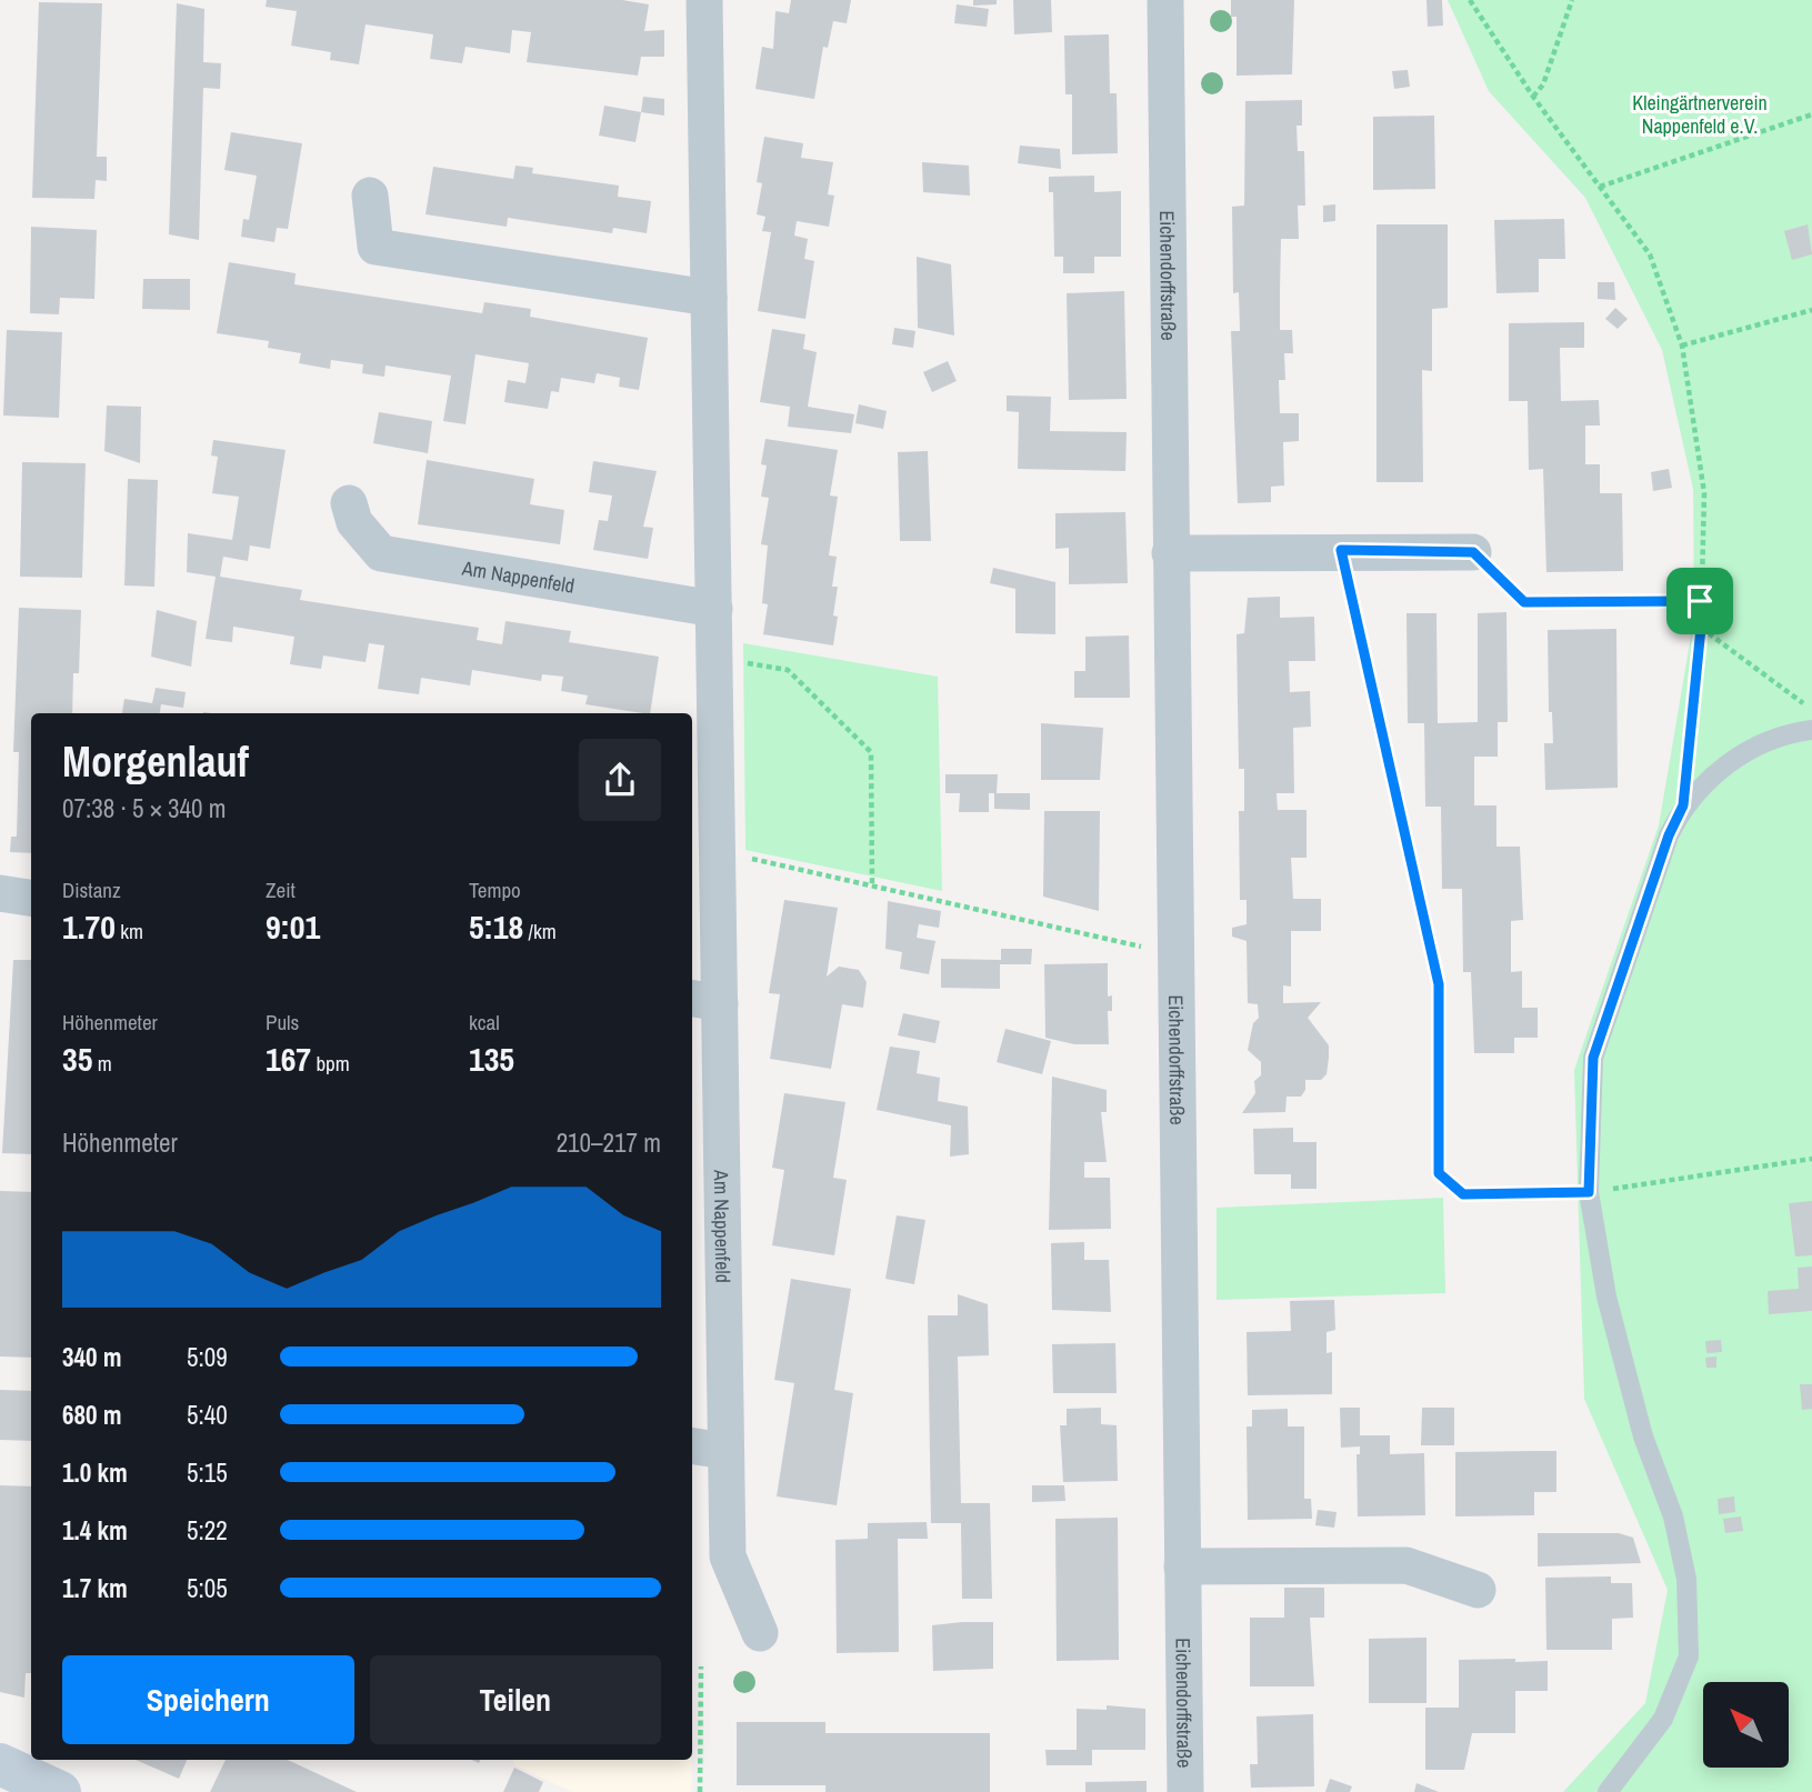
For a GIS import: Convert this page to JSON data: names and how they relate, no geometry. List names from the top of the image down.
{
  "streets": {
    "street": ["Eichendorffstraße", "Am Nappenfeld"]
  },
  "parks": ["Kleingärtnerverein Nappenfeld e.V."],
  "north": "top left",
  "page": {
    "heading": ["Morgenlauf", "07:38 · 5 × 340 m"],
    "stats": [
      ["Distanz", "1.70 km"],
      ["Zeit", "9:01"],
      ["Tempo", "5:18 /km"],
      ["Höhenmeter", "35 m"],
      ["Puls", "167 bpm"],
      ["kcal", "135"]
    ],
    "chart": ["Höhenmeter", "210–217 m"],
    "list": [
      {
        "name": "340 m",
        "note": "5:09"
      },
      {
        "name": "680 m",
        "note": "5:40"
      },
      {
        "name": "1.0 km",
        "note": "5:15"
      },
      {
        "name": "1.4 km",
        "note": "5:22"
      },
      {
        "name": "1.7 km",
        "note": "5:05"
      }
    ],
    "buttons": ["Speichern", "Teilen"]
  }
}
